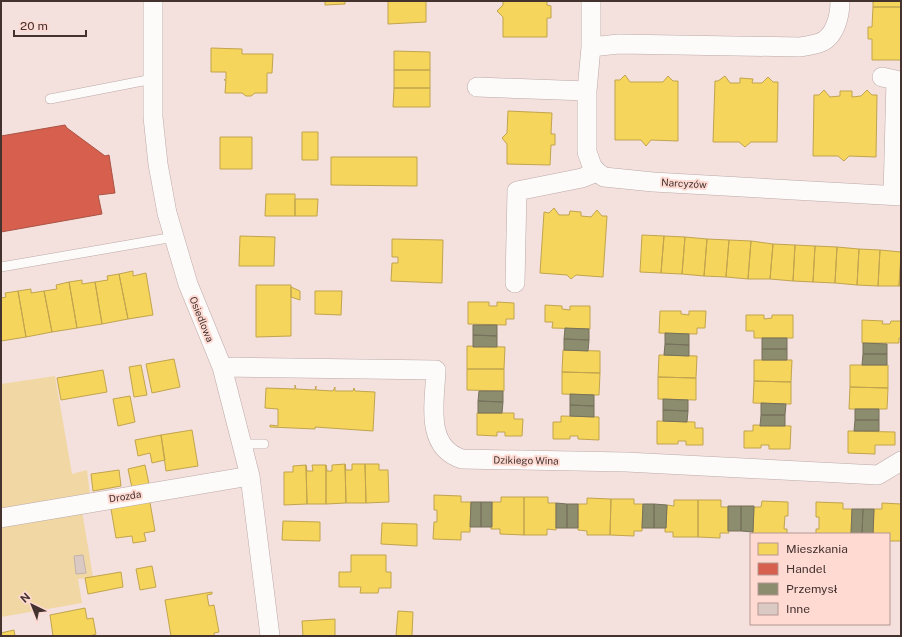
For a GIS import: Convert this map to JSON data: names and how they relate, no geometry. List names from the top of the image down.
{
  "streets": {
    "street": [
      "Narcyzów",
      "Osiedlowa",
      "Dzikiego Wina",
      "Drozda"
    ]
  },
  "crossings": [
    ["Osiedlowa", "Dzikiego Wina"],
    ["Osiedlowa", "Drozda"]
  ],
  "legend": [
    "Mieszkania",
    "Handel",
    "Przemysł",
    "Inne"
  ],
  "scale_bar": "20 m",
  "north": "top left"
}
